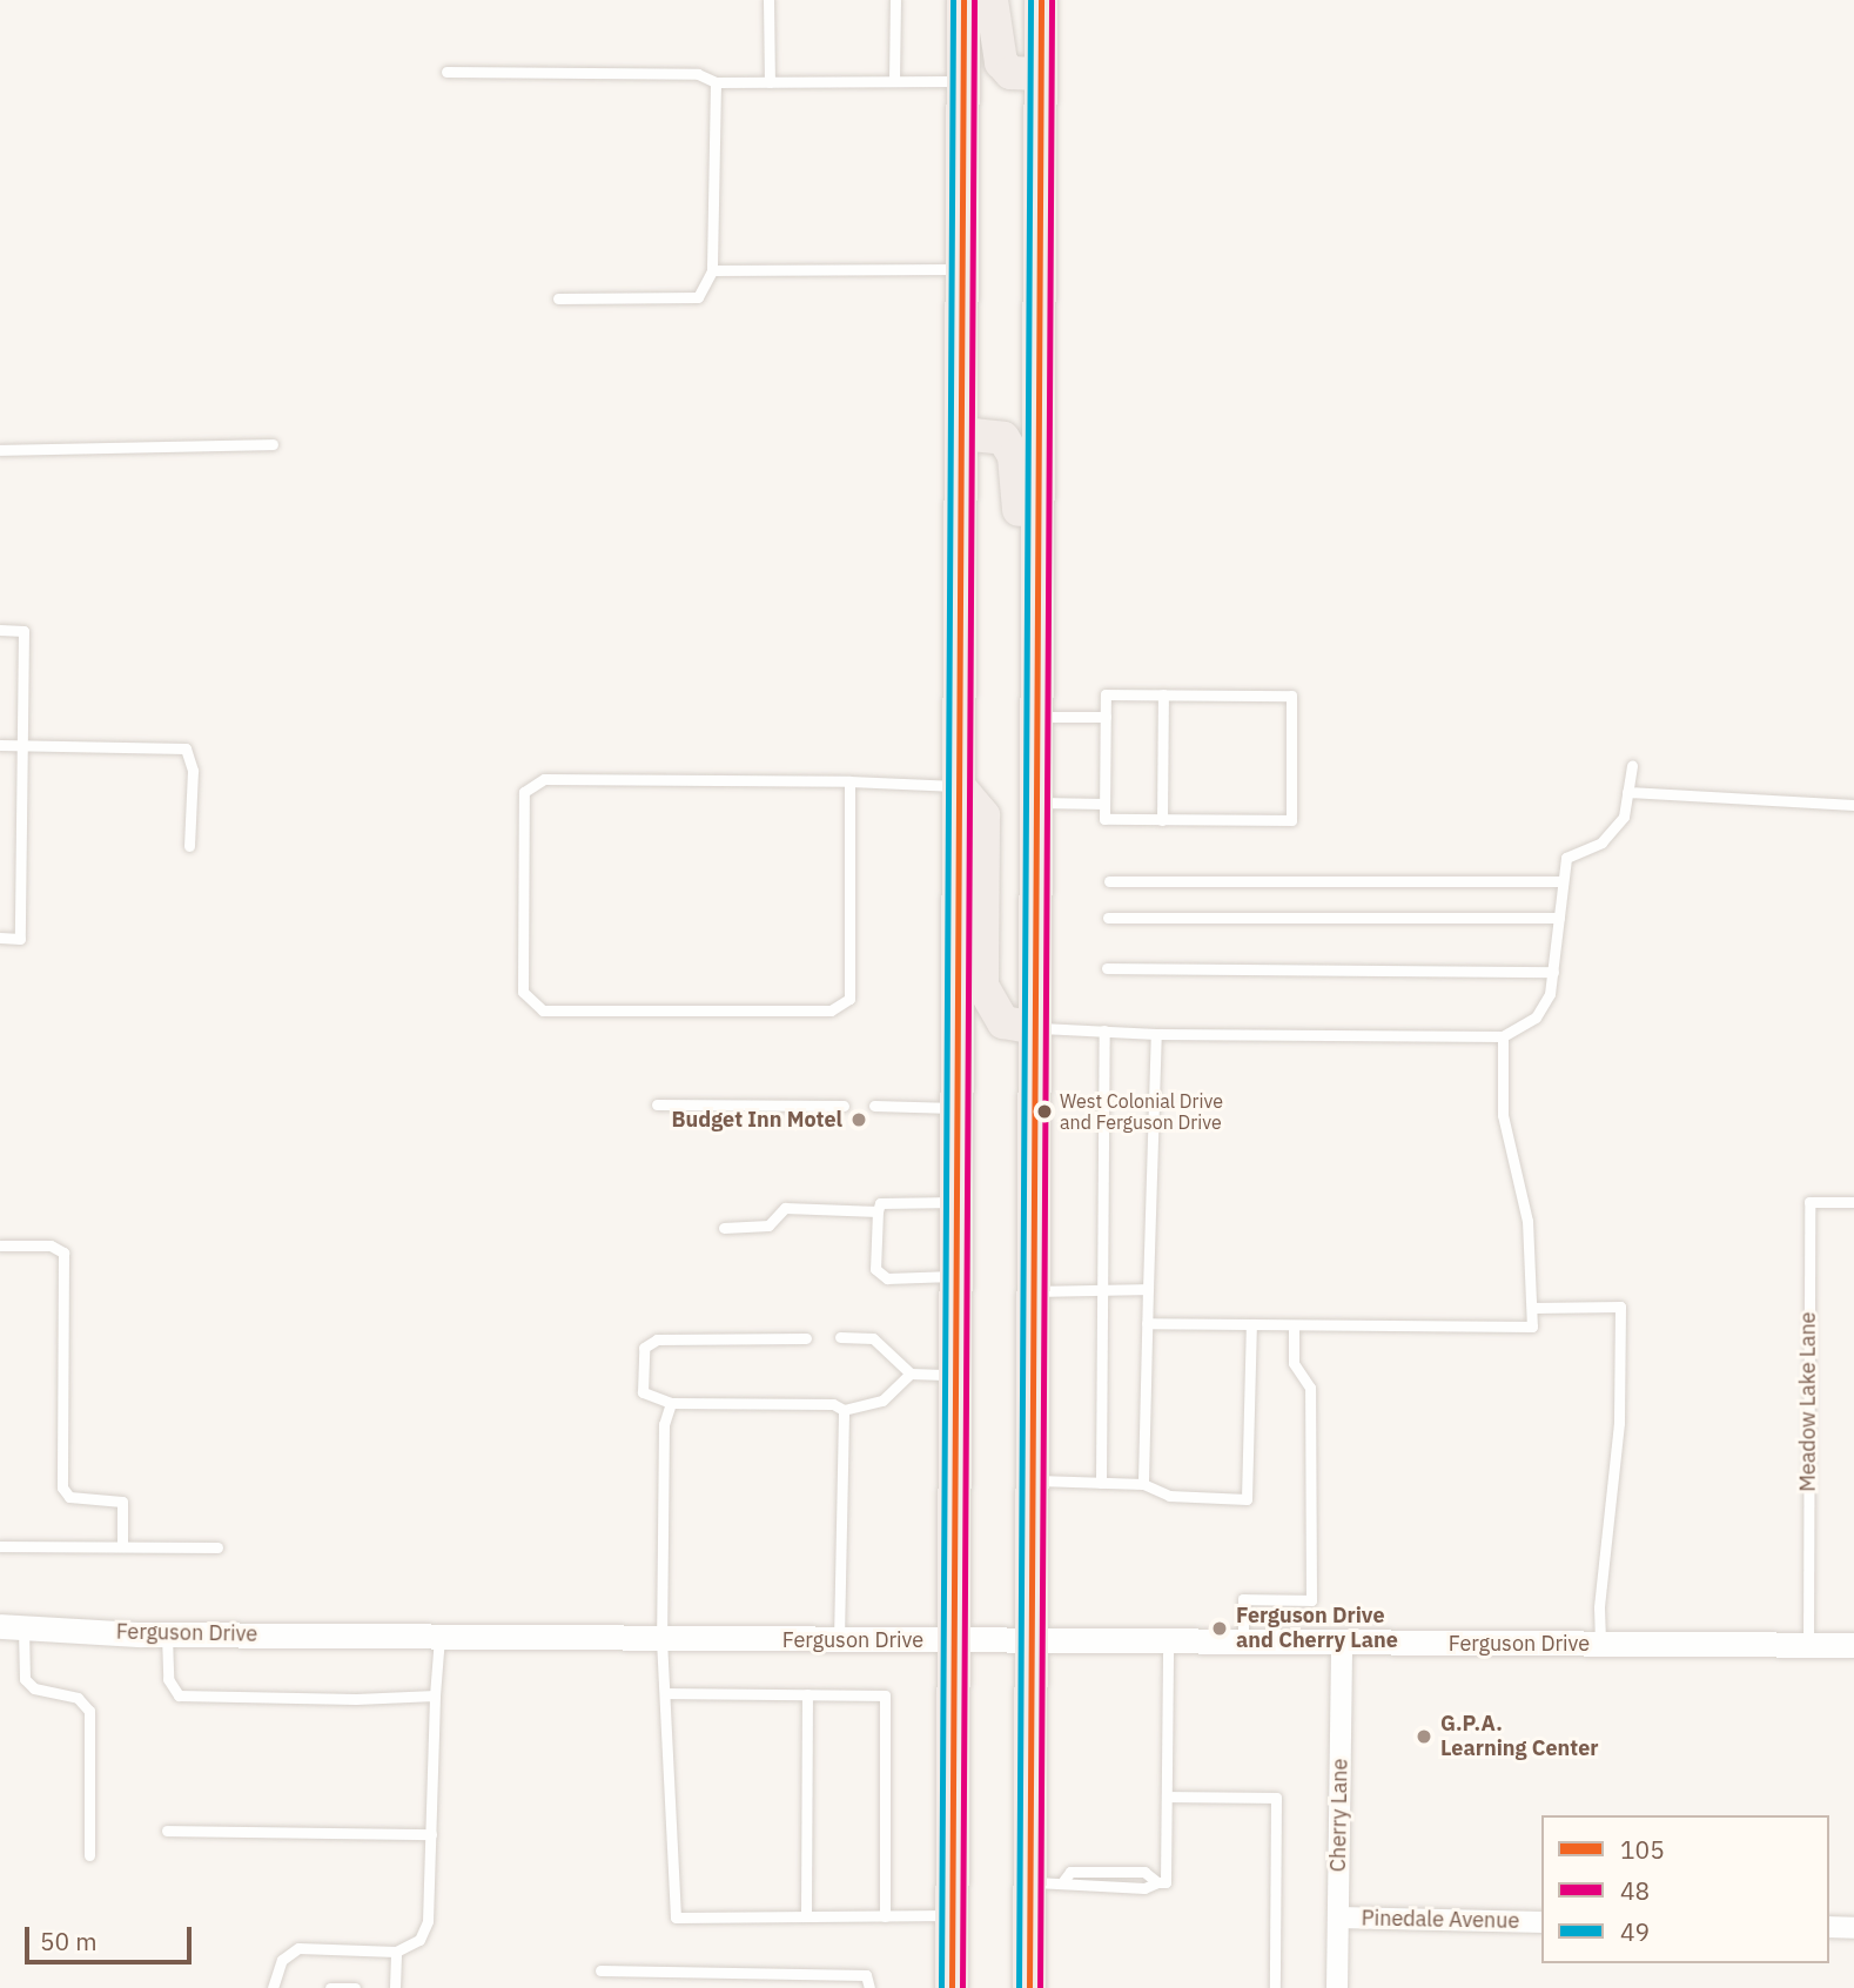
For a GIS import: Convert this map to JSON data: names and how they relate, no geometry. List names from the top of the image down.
{
  "streets": {
    "street": ["Ferguson Drive", "Cherry Lane", "Pinedale Avenue"],
    "lane": ["Meadow Lake Lane"]
  },
  "crossings": [
    ["Meadow Lake Lane", "Ferguson Drive"],
    ["Ferguson Drive", "Cherry Lane"],
    ["Cherry Lane", "Pinedale Avenue"]
  ],
  "places": [
    "West Colonial Drive and Ferguson Drive",
    "Budget Inn Motel",
    "Ferguson Drive and Cherry Lane",
    "G.P.A. Learning Center"
  ],
  "lines": ["transit line 105", "transit line 48", "transit line 49"],
  "legend": ["105", "48", "49"],
  "scale_bar": "50 m"
}
